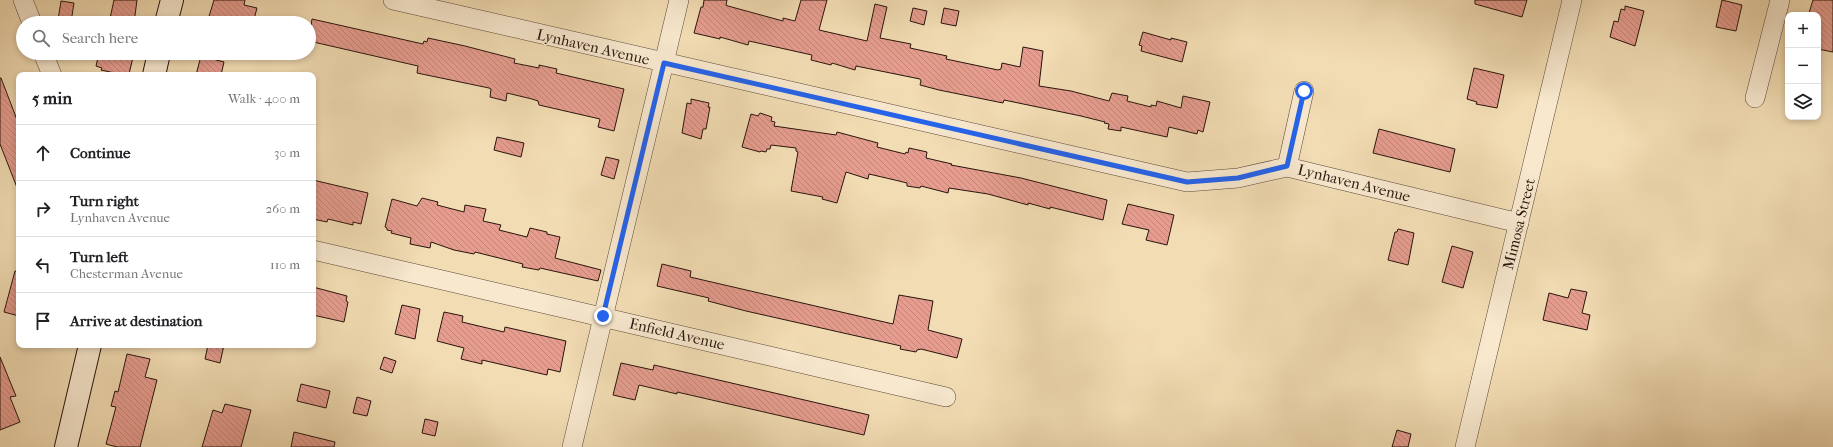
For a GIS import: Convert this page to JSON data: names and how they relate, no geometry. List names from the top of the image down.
{
  "streets": {
    "street": ["Lynhaven Avenue", "Mimosa Street", "Enfield Avenue"]
  },
  "crossings": [
    ["Lynhaven Avenue", "Mimosa Street"]
  ],
  "page": {
    "map_buttons": ["+", "−"],
    "search": "Search here",
    "heading": ["5 min", "Walk · 400 m"],
    "list": [
      ["Continue", "30 m"],
      ["Turn right", "Lynhaven Avenue", "260 m"],
      ["Turn left", "Chesterman Avenue", "110 m"],
      "Arrive at destination"
    ]
  }
}
